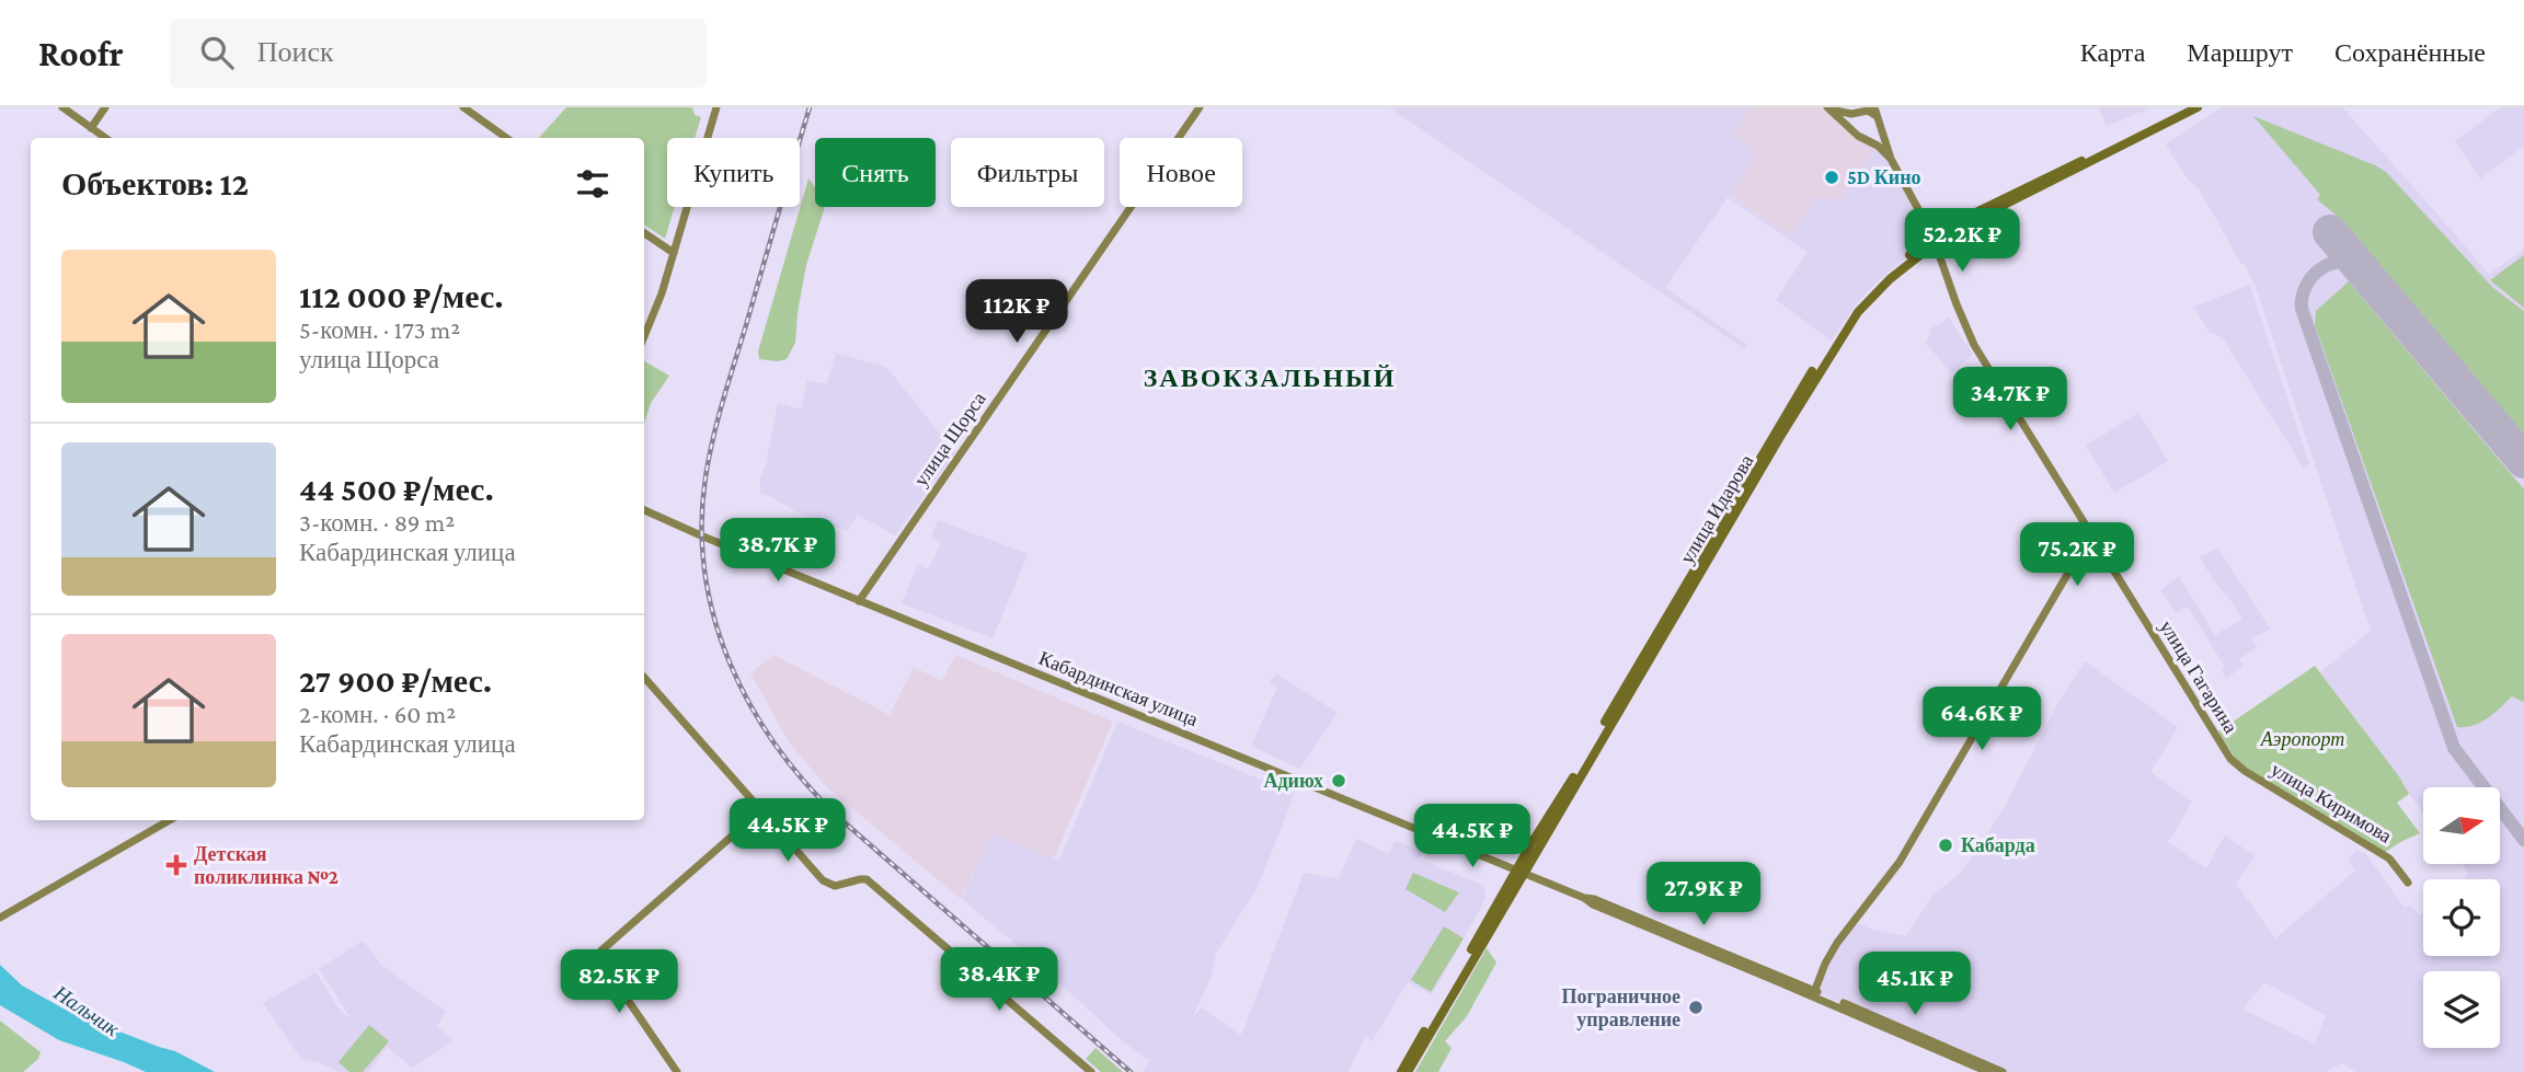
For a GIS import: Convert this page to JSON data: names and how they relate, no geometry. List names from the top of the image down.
{
  "streets": {
    "main road": [
      "улица Щорса",
      "улица Идарова",
      "улица Гагарина",
      "Кабардинская улица",
      "улица Киримова"
    ]
  },
  "crossings": [
    ["улица Щорса", "Кабардинская улица"],
    ["улица Идарова", "улица Гагарина"],
    ["улица Идарова", "Кабардинская улица"],
    ["улица Гагарина", "улица Киримова"]
  ],
  "districts": ["ЗАВОКЗАЛЬНЫЙ"],
  "water": ["Нальчик"],
  "parks": ["Аэропорт"],
  "places": {
    "other": [
      "5D Кино",
      "Адиюх",
      "Кабарда",
      "Пограничное управление"
    ],
    "health": ["Детская поликлинка №2"]
  },
  "north": "right",
  "page": {
    "header": "Roofr",
    "search": "Поиск",
    "nav": ["Карта", "Маршрут", "Сохранённые"],
    "chip": [
      "Купить",
      "Снять",
      "Фильтры",
      "Новое"
    ],
    "heading": "Объектов: 12",
    "price": [
      "52.2K ₽",
      "112K ₽",
      "34.7K ₽",
      "38.7K ₽",
      "75.2K ₽",
      "64.6K ₽",
      "44.5K ₽",
      "44.5K ₽",
      "27.9K ₽",
      "38.4K ₽",
      "82.5K ₽",
      "45.1K ₽"
    ],
    "list": [
      {
        "name": "112 000 ₽/мес.",
        "note": "5-комн. · 173 m² · улица Щорса"
      },
      {
        "name": "44 500 ₽/мес.",
        "note": "3-комн. · 89 m² · Кабардинская улица"
      },
      {
        "name": "27 900 ₽/мес.",
        "note": "2-комн. · 60 m² · Кабардинская улица"
      }
    ]
  }
}
